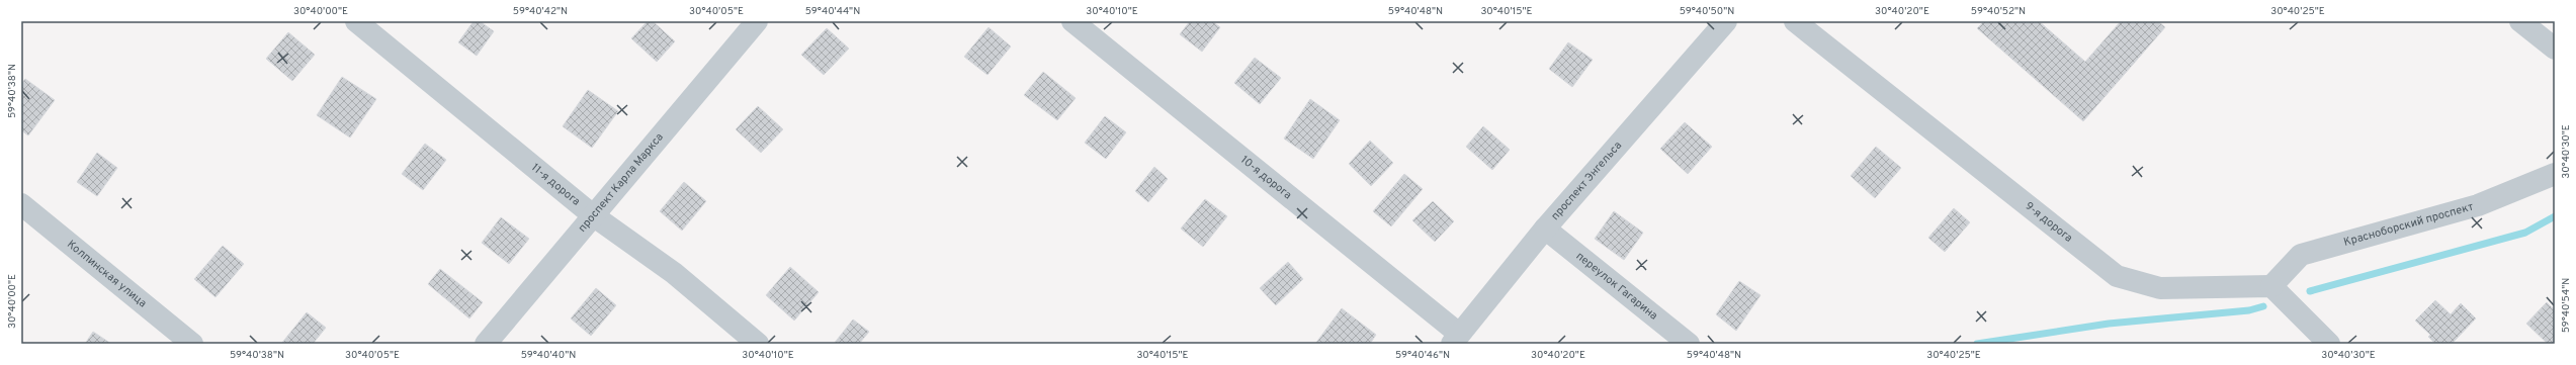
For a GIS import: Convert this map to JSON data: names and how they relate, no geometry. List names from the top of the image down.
{
  "streets": {
    "street": [
      "10-я дорога",
      "проспект Энгельса",
      "проспект Карла Маркса",
      "11-я дорога",
      "9-я дорога",
      "Красноборский проспект",
      "Колпинская улица",
      "переулок Гагарина"
    ]
  },
  "crossings": [
    ["10-я дорога", "проспект Энгельса"],
    ["проспект Энгельса", "переулок Гагарина"],
    ["проспект Карла Маркса", "11-я дорога"],
    ["9-я дорога", "Красноборский проспект"]
  ],
  "coordinates": [
    "30°40'00\"E",
    "59°40'42\"N",
    "30°40'05\"E",
    "59°40'44\"N",
    "30°40'10\"E",
    "59°40'48\"N",
    "30°40'15\"E",
    "59°40'50\"N",
    "30°40'20\"E",
    "59°40'52\"N",
    "30°40'25\"E",
    "59°40'38\"N",
    "30°40'30\"E",
    "59°40'54\"N",
    "59°40'40\"N",
    "59°40'46\"N"
  ]
}
